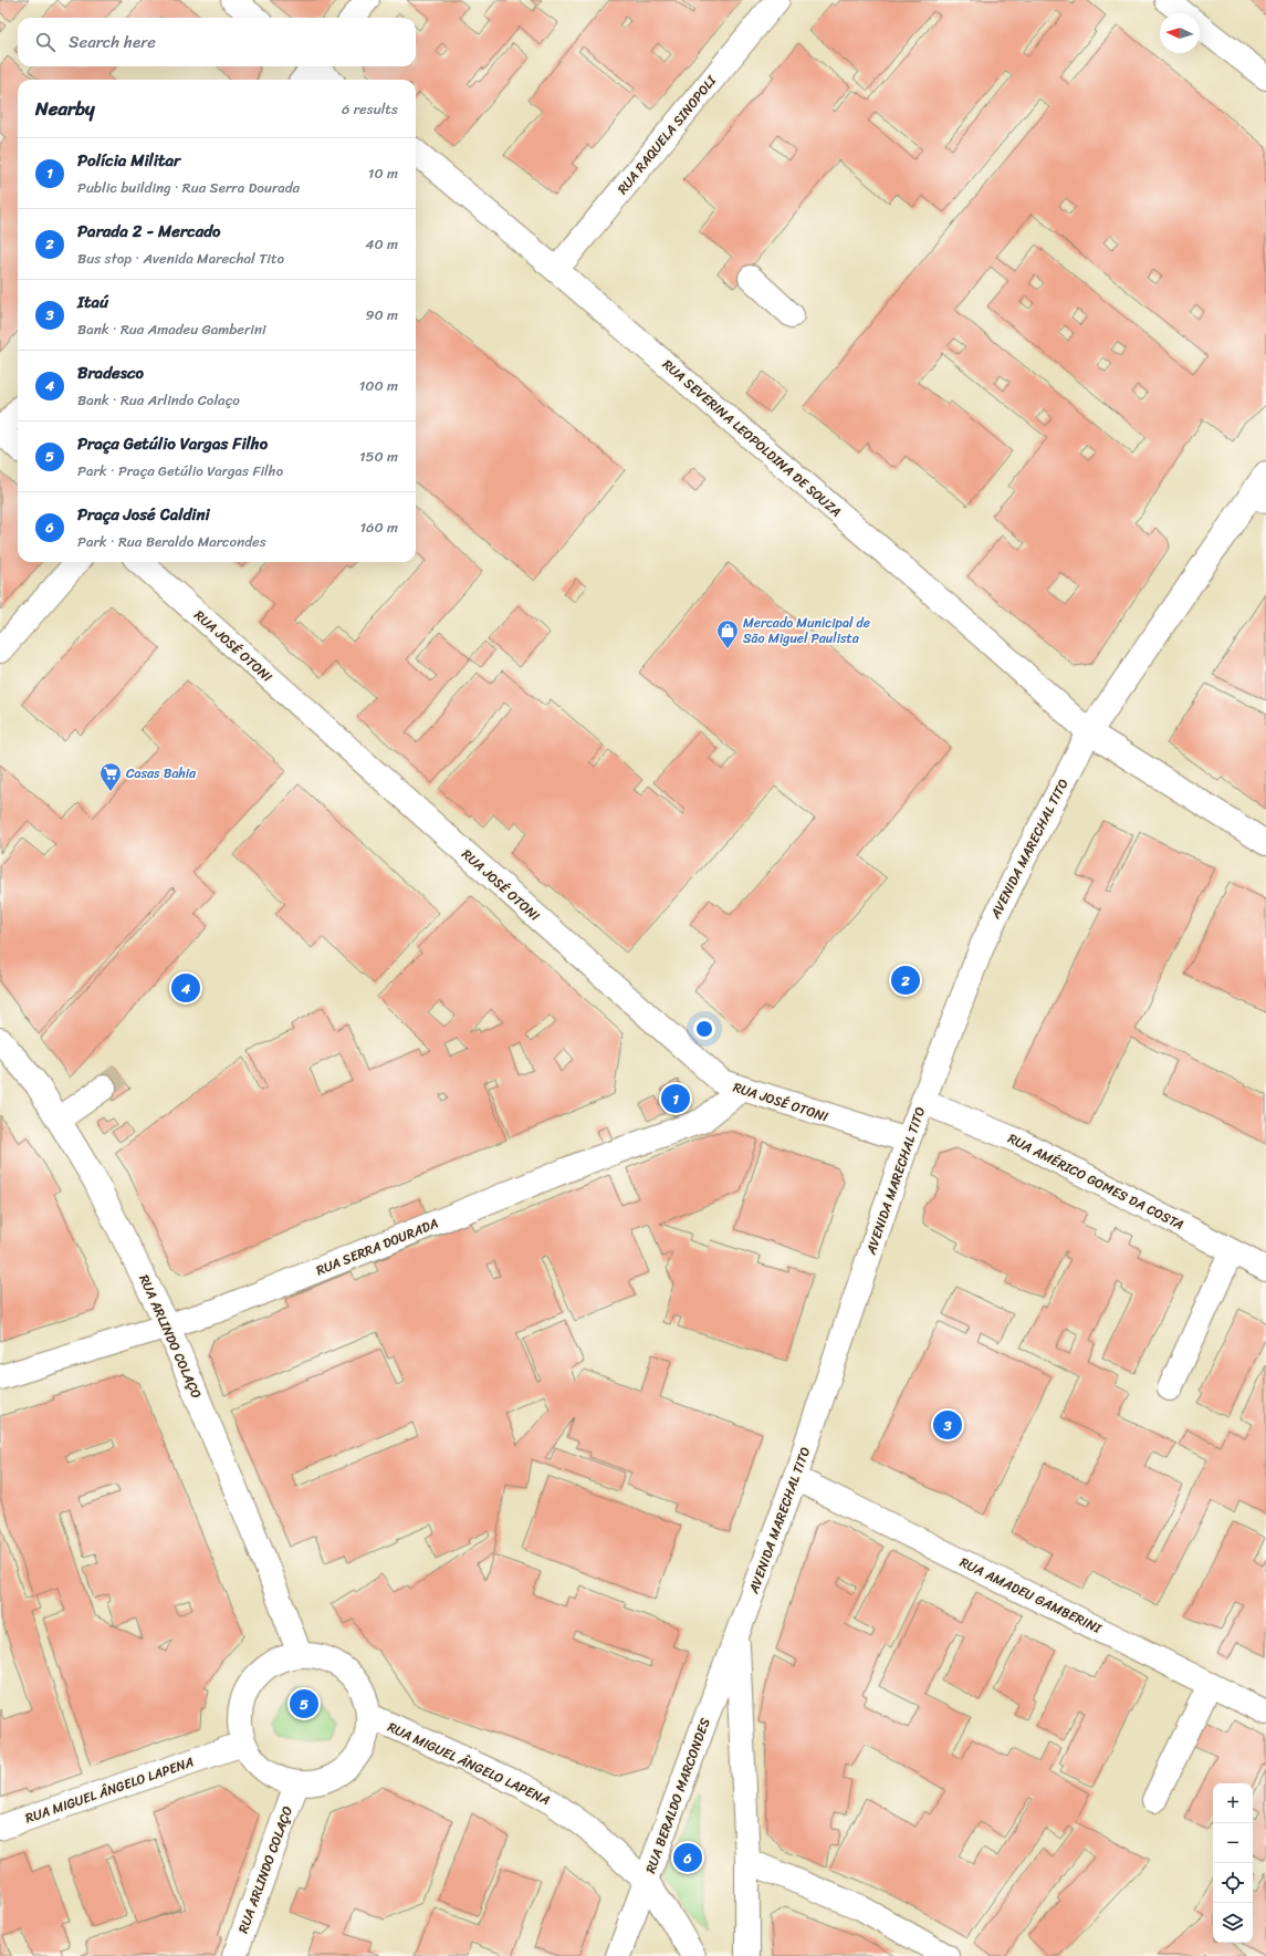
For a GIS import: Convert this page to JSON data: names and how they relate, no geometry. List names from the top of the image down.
{
  "streets": {
    "street": [
      "RUA RAQUELA SINOPOLI",
      "RUA SEVERINA LEOPOLDINA DE SOUZA",
      "RUA JOSÉ OTONI",
      "AVENIDA MARECHAL TITO",
      "RUA AMÉRICO GOMES DA COSTA",
      "RUA SERRA DOURADA",
      "RUA ARLINDO COLAÇO",
      "RUA AMADEU GAMBERINI",
      "RUA MIGUEL ÂNGELO LAPENA",
      "RUA BERALDO MARCONDES"
    ]
  },
  "crossings": [
    ["RUA RAQUELA SINOPOLI", "RUA SEVERINA LEOPOLDINA DE SOUZA"],
    ["RUA SEVERINA LEOPOLDINA DE SOUZA", "AVENIDA MARECHAL TITO"],
    ["RUA JOSÉ OTONI", "AVENIDA MARECHAL TITO"],
    ["RUA JOSÉ OTONI", "RUA SERRA DOURADA"],
    ["AVENIDA MARECHAL TITO", "RUA AMÉRICO GOMES DA COSTA"],
    ["AVENIDA MARECHAL TITO", "RUA AMADEU GAMBERINI"],
    ["AVENIDA MARECHAL TITO", "RUA BERALDO MARCONDES"],
    ["RUA SERRA DOURADA", "RUA ARLINDO COLAÇO"],
    ["RUA ARLINDO COLAÇO", "RUA MIGUEL ÂNGELO LAPENA"],
    ["RUA MIGUEL ÂNGELO LAPENA", "RUA BERALDO MARCONDES"]
  ],
  "places": {
    "shop": ["Mercado Municipal de São Miguel Paulista"],
    "supermarket": ["Casas Bahia"]
  },
  "north": "left",
  "page": {
    "search": "Search here",
    "heading": ["Nearby", "6 results"],
    "list": [
      {
        "mark": "1",
        "name": "Polícia Militar",
        "note": "Public building · Rua Serra Dourada",
        "value": "10 m"
      },
      {
        "mark": "2",
        "name": "Parada 2 - Mercado",
        "note": "Bus stop · Avenida Marechal Tito",
        "value": "40 m"
      },
      {
        "mark": "3",
        "name": "Itaú",
        "note": "Bank · Rua Amadeu Gamberini",
        "value": "90 m"
      },
      {
        "mark": "4",
        "name": "Bradesco",
        "note": "Bank · Rua Arlindo Colaço",
        "value": "100 m"
      },
      {
        "mark": "5",
        "name": "Praça Getúlio Vargas Filho",
        "note": "Park · Praça Getúlio Vargas Filho",
        "value": "150 m"
      },
      {
        "mark": "6",
        "name": "Praça José Caldini",
        "note": "Park · Rua Beraldo Marcondes",
        "value": "160 m"
      }
    ],
    "pins": [
      "2",
      "4",
      "1",
      "3",
      "5",
      "6"
    ],
    "map_buttons": ["+", "−"]
  }
}
